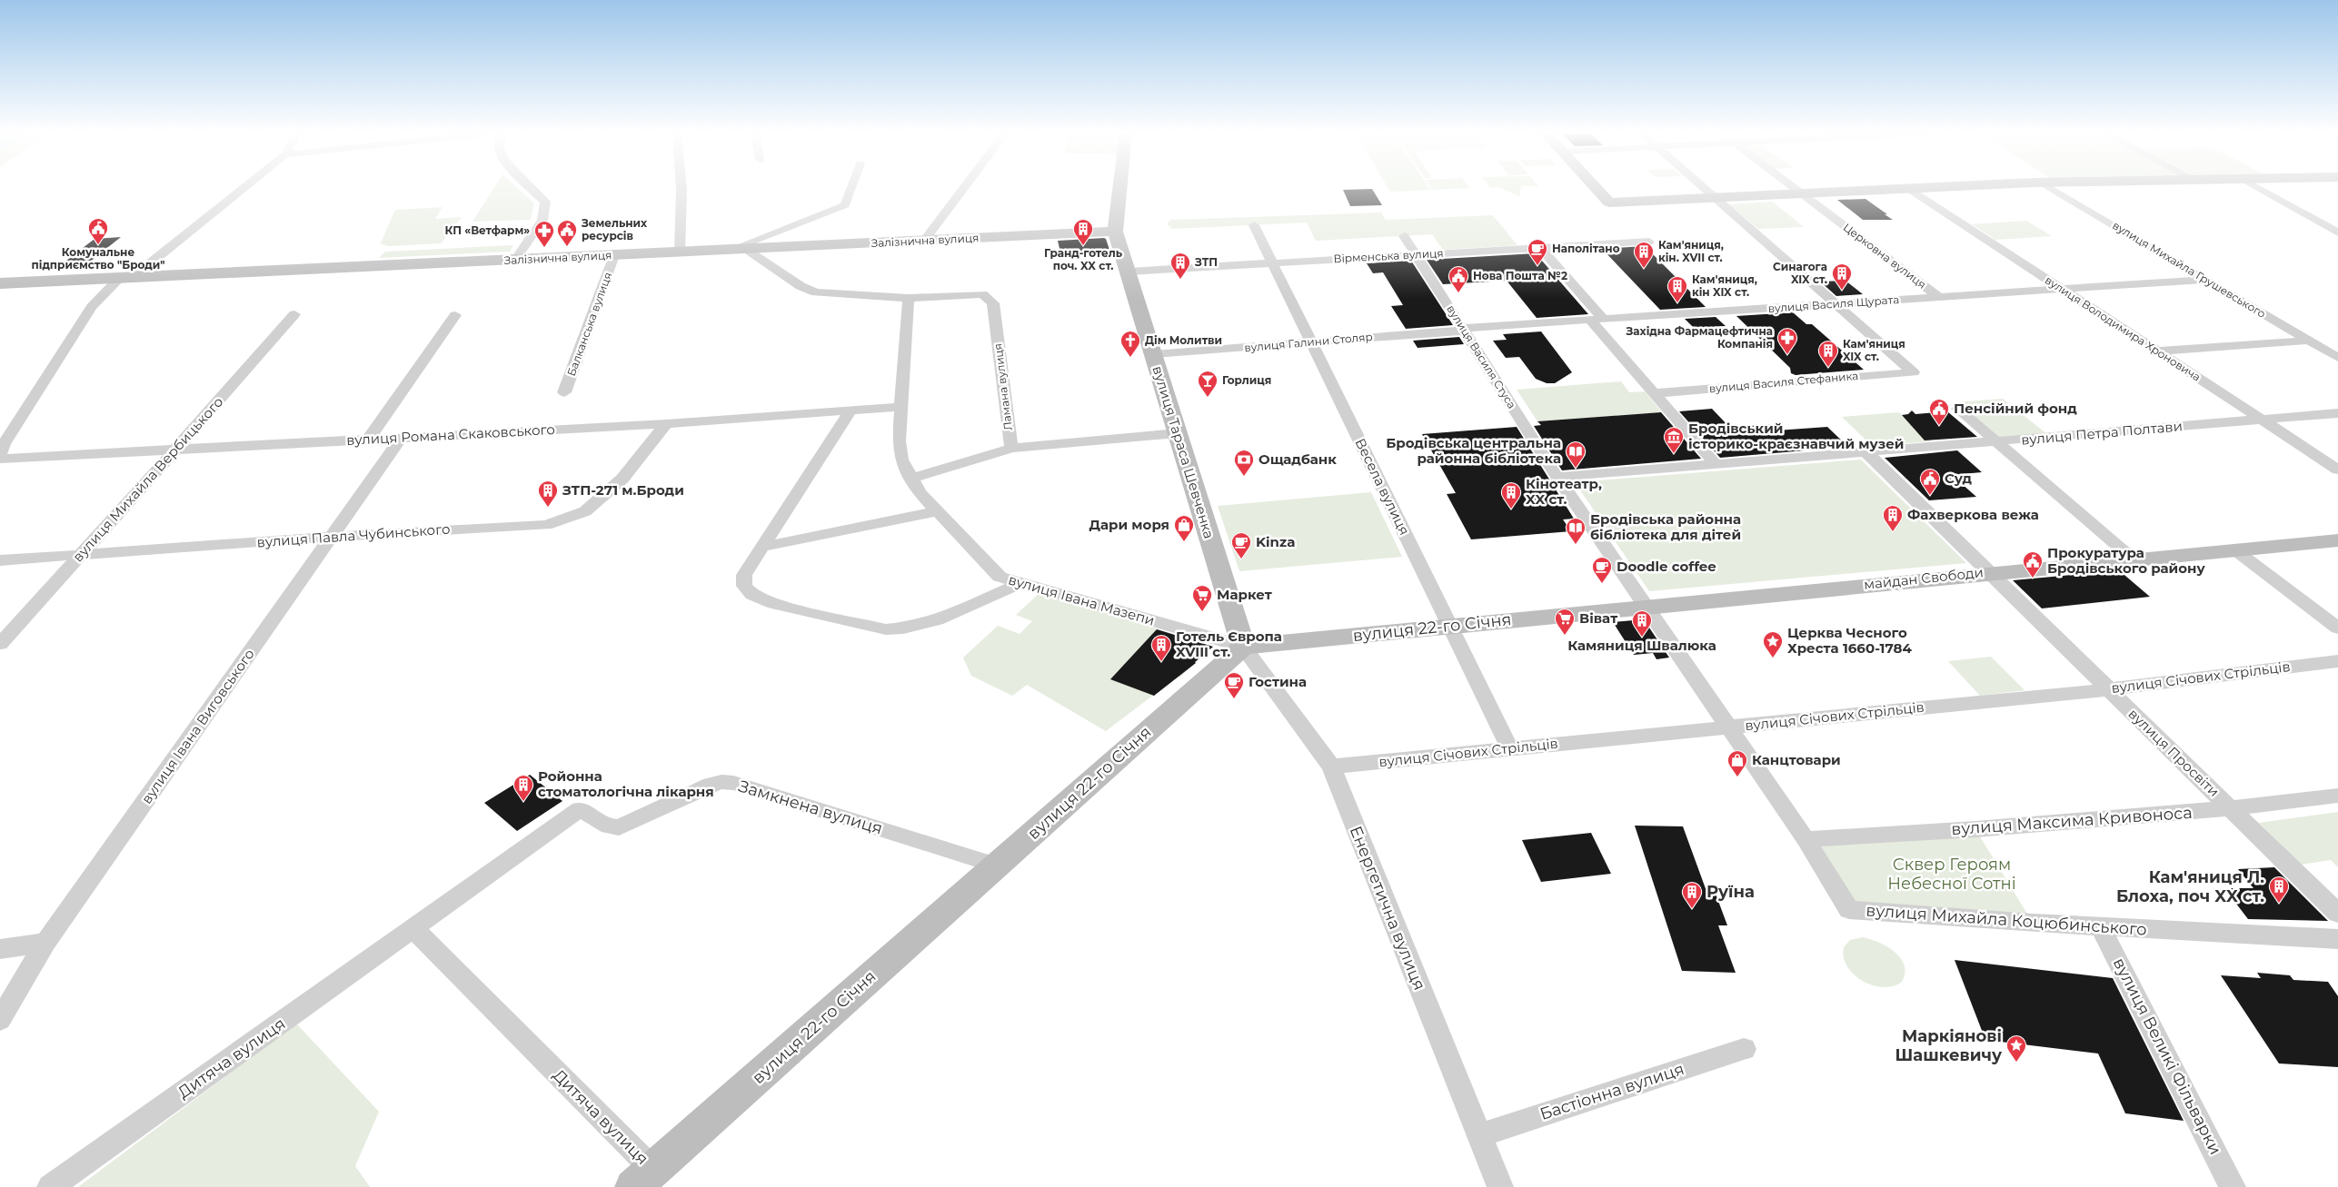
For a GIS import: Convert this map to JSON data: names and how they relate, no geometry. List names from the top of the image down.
{
  "streets": {
    "main road": [
      "Залізнична вулиця",
      "вулиця Тараса Шевченка",
      "майдан Свободи",
      "вулиця 22-го Січня"
    ],
    "street": [
      "Вірменська вулиця",
      "Церковна вулиця",
      "вулиця Михайла Грушевського",
      "вулиця Василя Щурата",
      "Балканська вулиця",
      "вулиця Володимира Хроновича",
      "вулиця Галини Столяр",
      "вулиця Василя Стуса",
      "вулиця Василя Стефаника",
      "Ламана вулиця",
      "вулиця Петра Полтави",
      "вулиця Романа Скаковського",
      "вулиця Михайла Вербицького",
      "Весела вулиця",
      "вулиця Павла Чубинського",
      "вулиця Івана Мазепи",
      "вулиця Січових Стрільців",
      "вулиця Івана Виговського",
      "вулиця Просвіти",
      "Замкнена вулиця",
      "вулиця Максима Кривоноса",
      "Енергетична вулиця",
      "вулиця Михайла Коцюбинського",
      "вулиця Великі Фільварки",
      "Дитяча вулиця",
      "Бастіонна вулиця"
    ]
  },
  "crossings": [
    ["Залізнична вулиця", "Балканська вулиця"],
    ["Залізнична вулиця", "вулиця Тараса Шевченка"],
    ["Вірменська вулиця", "вулиця Василя Стуса"],
    ["Вірменська вулиця", "вулиця Тараса Шевченка"],
    ["Вірменська вулиця", "Весела вулиця"],
    ["Церковна вулиця", "вулиця Василя Щурата"],
    ["вулиця Михайла Грушевського", "вулиця Василя Щурата"],
    ["вулиця Василя Щурата", "вулиця Володимира Хроновича"],
    ["вулиця Василя Щурата", "вулиця Галини Столяр"],
    ["вулиця Василя Щурата", "вулиця Василя Стуса"],
    ["вулиця Василя Щурата", "вулиця Василя Стефаника"],
    ["вулиця Володимира Хроновича", "вулиця Петра Полтави"],
    ["вулиця Галини Столяр", "вулиця Василя Стуса"],
    ["вулиця Галини Столяр", "вулиця Тараса Шевченка"],
    ["вулиця Галини Столяр", "Весела вулиця"],
    ["Ламана вулиця", "вулиця Тараса Шевченка"],
    ["Ламана вулиця", "вулиця Івана Мазепи"],
    ["вулиця Петра Полтави", "майдан Свободи"],
    ["вулиця Романа Скаковського", "вулиця Михайла Вербицького"],
    ["вулиця Романа Скаковського", "вулиця Павла Чубинського"],
    ["вулиця Романа Скаковського", "вулиця Івана Мазепи"],
    ["вулиця Романа Скаковського", "вулиця Івана Виговського"],
    ["вулиця Тараса Шевченка", "вулиця Івана Мазепи"],
    ["вулиця Тараса Шевченка", "вулиця 22-го Січня"],
    ["вулиця Тараса Шевченка", "Енергетична вулиця"],
    ["вулиця Михайла Вербицького", "вулиця Павла Чубинського"],
    ["Весела вулиця", "вулиця 22-го Січня"],
    ["Весела вулиця", "вулиця Січових Стрільців"],
    ["вулиця Павла Чубинського", "вулиця Івана Виговського"],
    ["майдан Свободи", "вулиця 22-го Січня"],
    ["майдан Свободи", "вулиця Просвіти"],
    ["майдан Свободи", "вулиця Михайла Коцюбинського"],
    ["вулиця Івана Мазепи", "вулиця 22-го Січня"],
    ["вулиця Івана Мазепи", "Енергетична вулиця"],
    ["вулиця 22-го Січня", "Замкнена вулиця"],
    ["вулиця 22-го Січня", "Енергетична вулиця"],
    ["вулиця 22-го Січня", "вулиця Михайла Коцюбинського"],
    ["вулиця 22-го Січня", "Дитяча вулиця"],
    ["вулиця Січових Стрільців", "вулиця Просвіти"],
    ["вулиця Січових Стрільців", "Енергетична вулиця"],
    ["вулиця Січових Стрільців", "вулиця Михайла Коцюбинського"],
    ["вулиця Просвіти", "вулиця Максима Кривоноса"],
    ["Замкнена вулиця", "Дитяча вулиця"],
    ["вулиця Максима Кривоноса", "вулиця Михайла Коцюбинського"],
    ["Енергетична вулиця", "Бастіонна вулиця"],
    ["вулиця Михайла Коцюбинського", "вулиця Великі Фільварки"]
  ],
  "parks": ["Сквер Героям Небесної Сотні"],
  "places": {
    "public building": [
      "Комунальне підприємство \"Броди\"",
      "Земельних ресурсів",
      "Нова Пошта №2",
      "Пенсійний фонд",
      "Cуд",
      "Прокуратура Бродівського району"
    ],
    "building": [
      "Гранд-готель поч. XX ст.",
      "Кам'яниця, кін. XVII ст.",
      "ЗТП",
      "Синагога XIX ст.",
      "Кам'яниця, кін XIX ст.",
      "Кам'яниця XIX ст.",
      "ЗТП-271 м.Броди",
      "Кінотеатр, XX ст.",
      "Фахверкова вежа",
      "Камяниця Швалюка",
      "Готель Європа XVIII ст.",
      "Ройонна стоматологічна лікарня",
      "Кам'яниця Л. Блоха, поч XX ст.",
      "Руїна"
    ],
    "pharmacy": ["КП «Ветфарм»", "Західна Фармацефтична Компанія"],
    "cafe": [
      "Наполітано",
      "Kinza",
      "Doodle coffee",
      "Гостина"
    ],
    "church": ["Дім Молитви"],
    "bar": ["Горлиця"],
    "museum": ["Бродівський історико-краєзнавчий музей"],
    "library": ["Бродівська центральна районна бібліотека", "Бродівська районна бібліотека для дітей"],
    "bank": ["Ощадбанк"],
    "shop": ["Дари моря", "Канцтовари"],
    "supermarket": ["Маркет", "Віват"],
    "place": ["Церква Чесного Хреста 1660-1784", "Маркіянові Шашкевичу"]
  }
}
